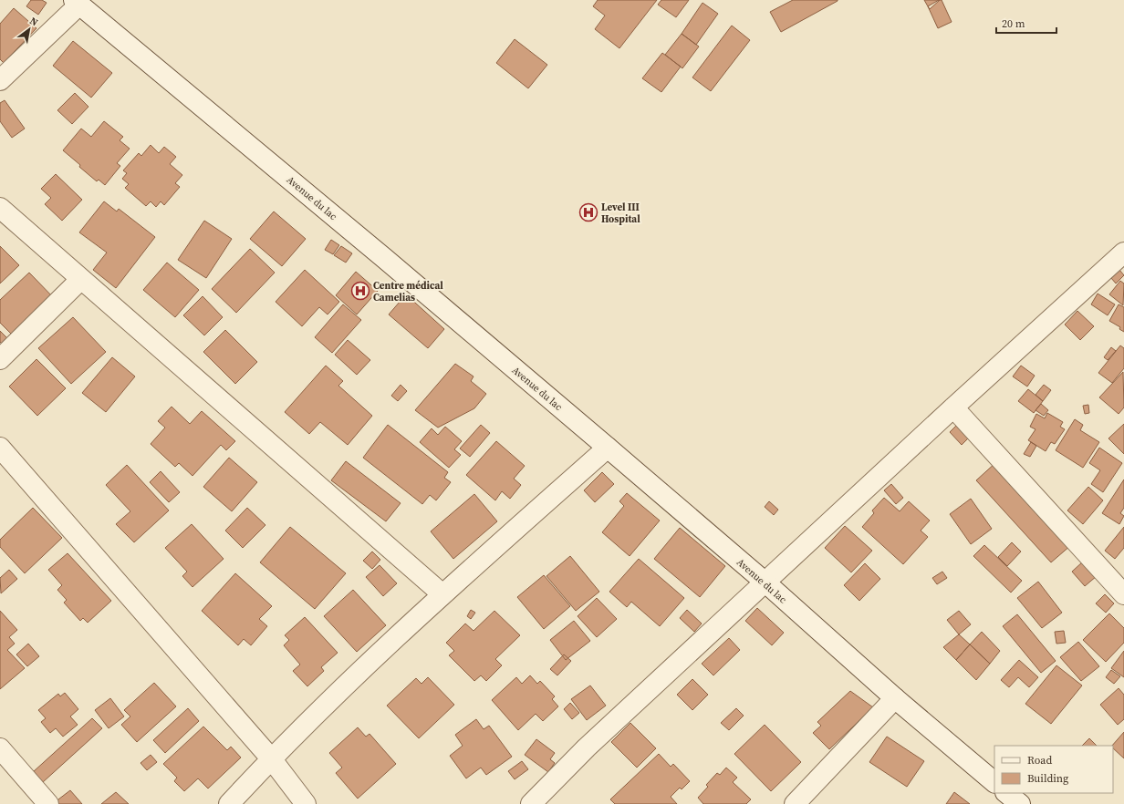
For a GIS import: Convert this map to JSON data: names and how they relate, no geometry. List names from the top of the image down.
{
  "streets": {
    "street": ["Avenue du lac"]
  },
  "places": {
    "hospital": ["Level III Hospital", "Centre médical Camelias"]
  },
  "legend": ["Road", "Building"],
  "scale_bar": "20 m",
  "north": "top right"
}
